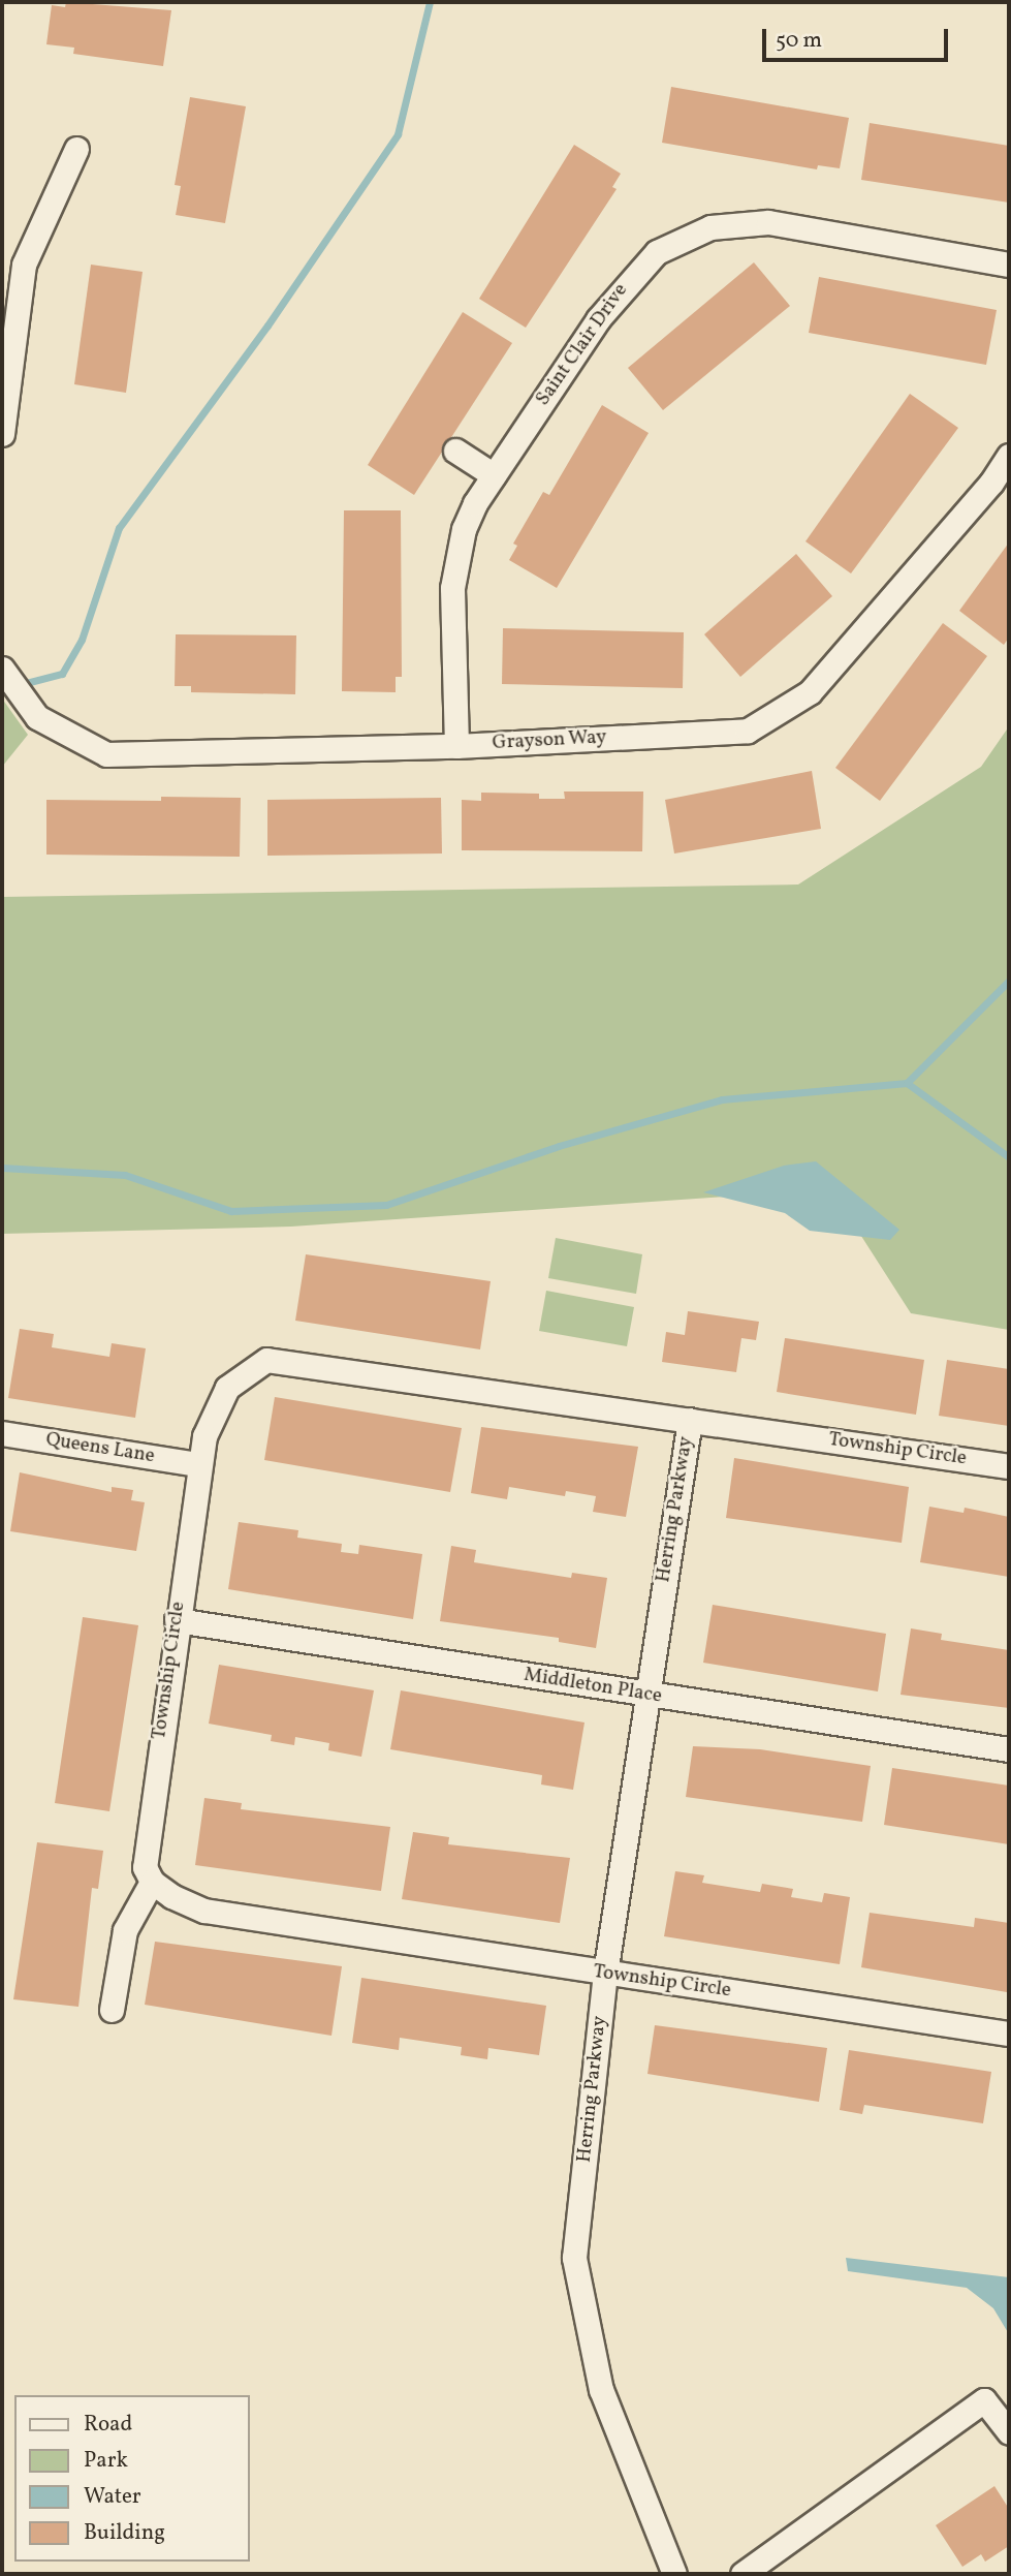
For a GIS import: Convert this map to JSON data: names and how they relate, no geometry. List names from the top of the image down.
{
  "streets": {
    "street": [
      "Saint Clair Drive",
      "Grayson Way",
      "Queens Lane",
      "Township Circle",
      "Herring Parkway",
      "Middleton Place"
    ]
  },
  "crossings": [
    ["Saint Clair Drive", "Grayson Way"],
    ["Queens Lane", "Township Circle"],
    ["Township Circle", "Herring Parkway"],
    ["Township Circle", "Middleton Place"],
    ["Herring Parkway", "Middleton Place"]
  ],
  "legend": [
    "Road",
    "Park",
    "Water",
    "Building"
  ],
  "scale_bar": "50 m"
}
